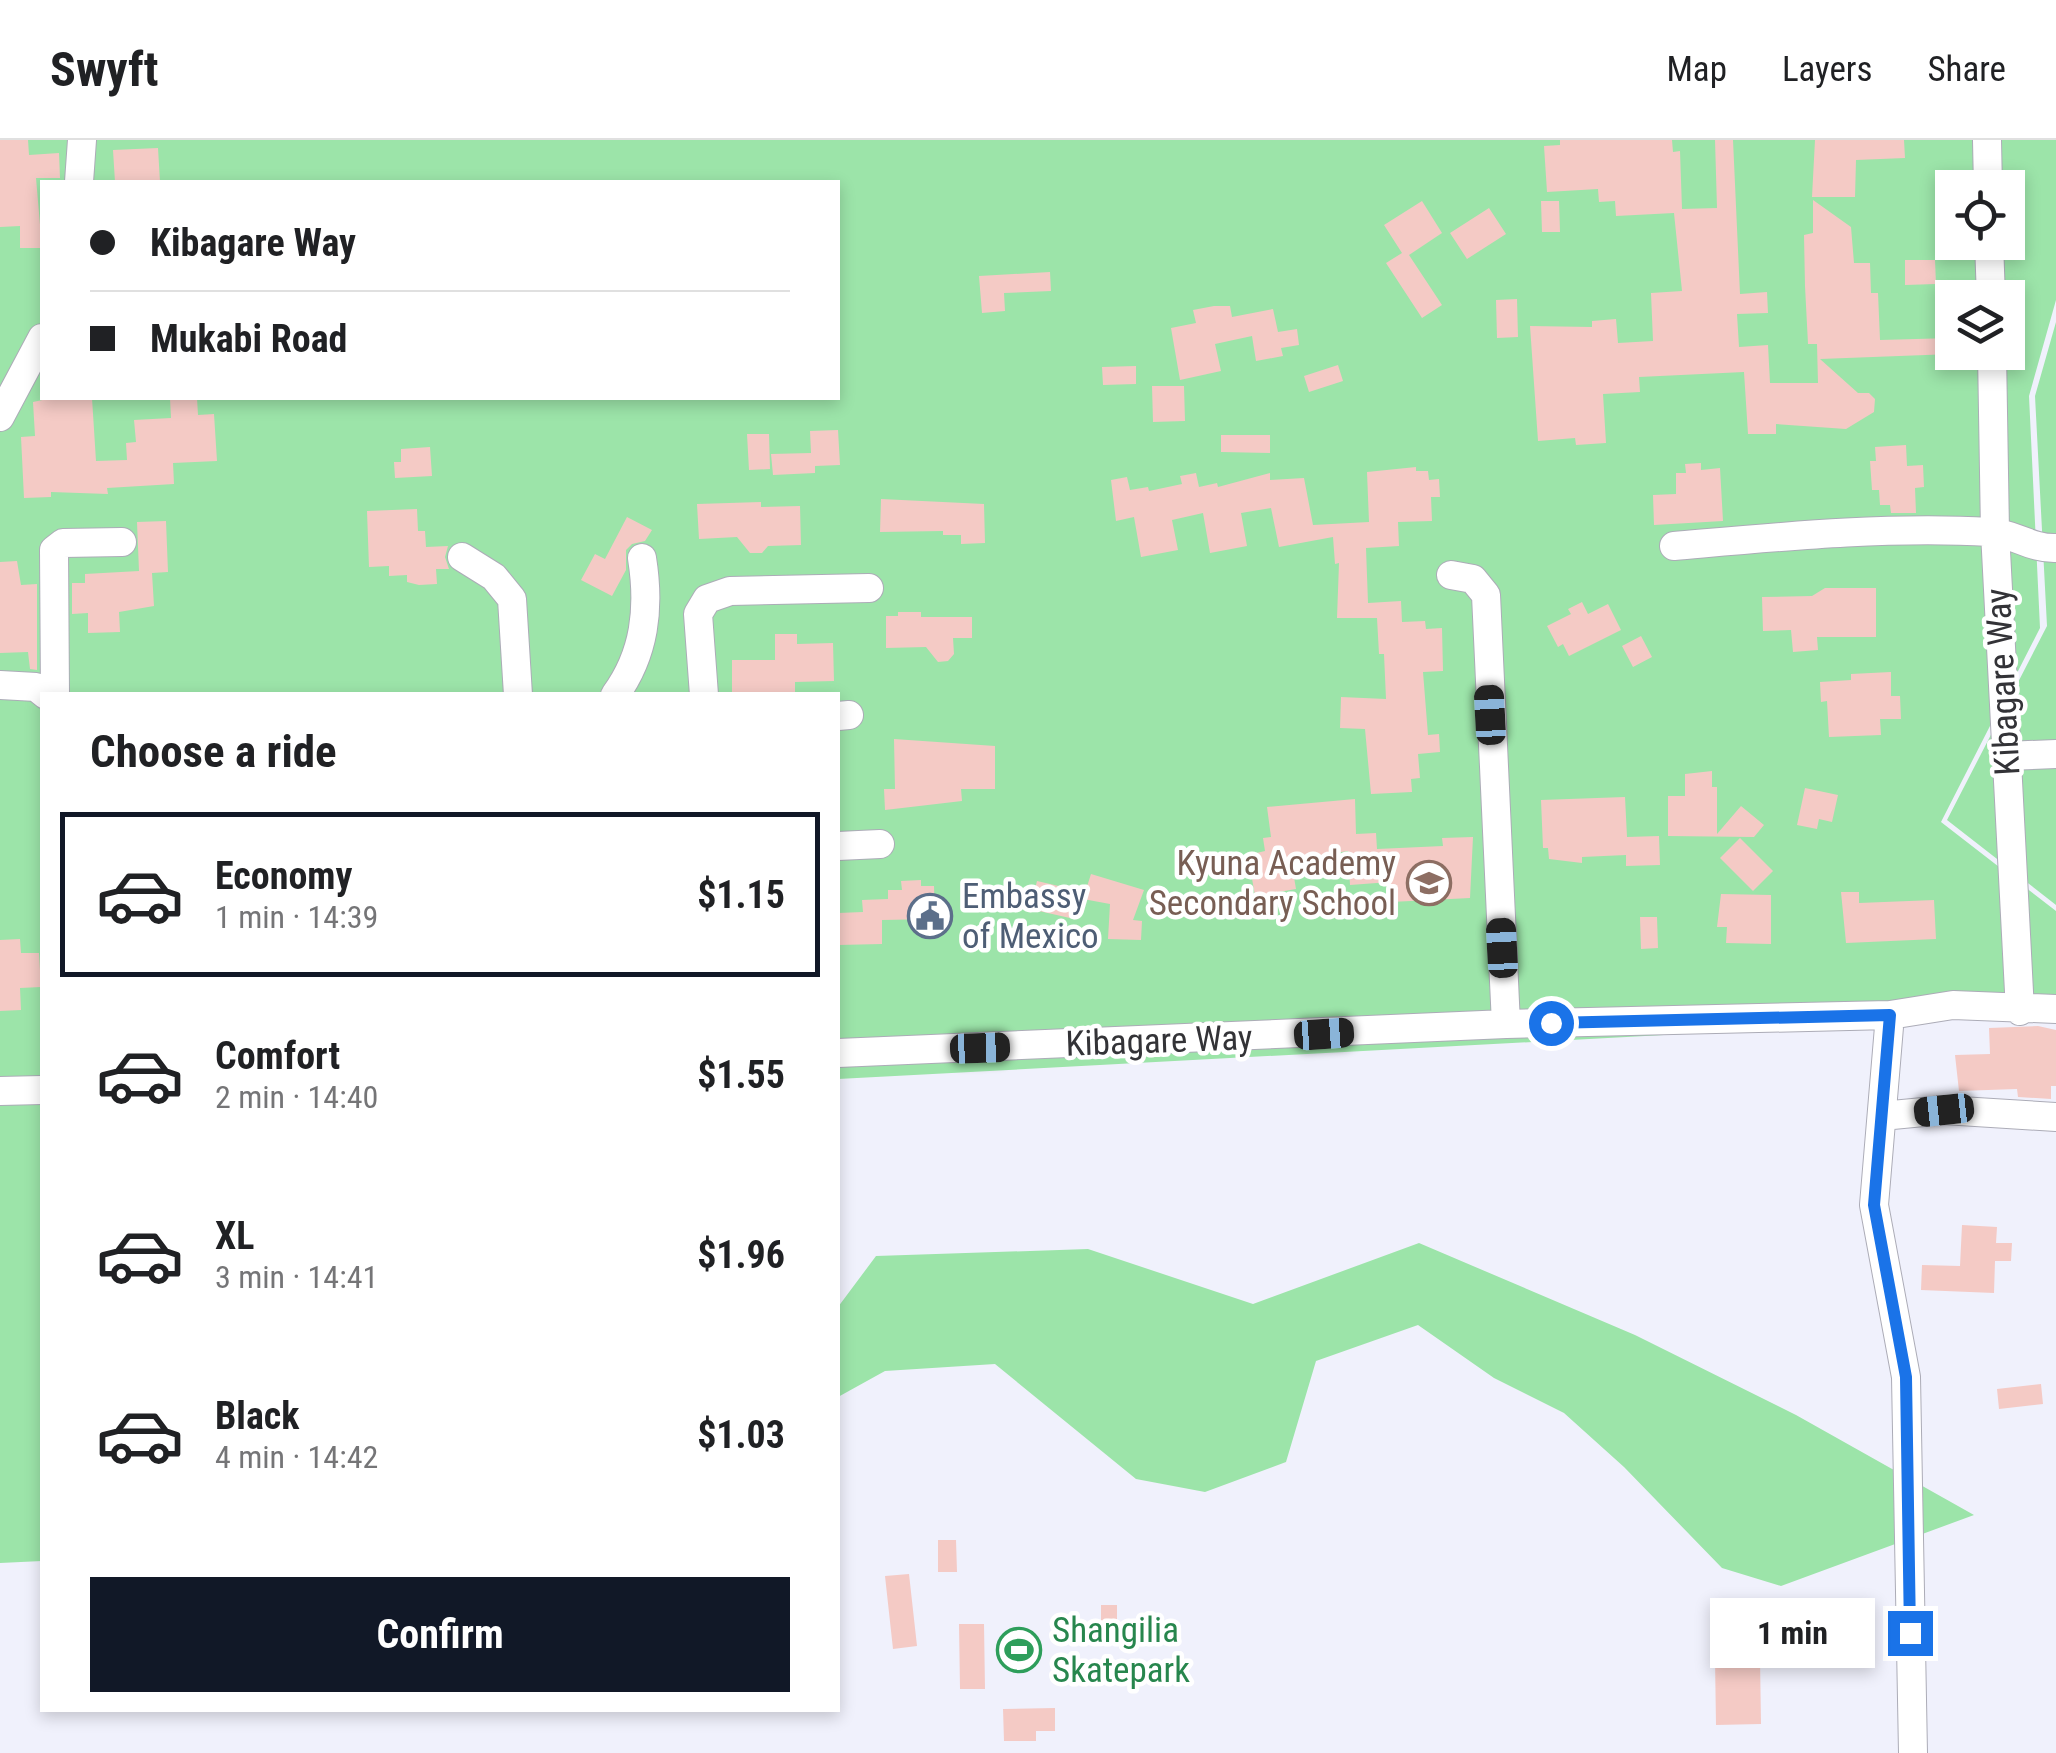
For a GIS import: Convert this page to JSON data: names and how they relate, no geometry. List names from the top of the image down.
{
  "streets": {
    "street": ["Kibagare Way"]
  },
  "places": {
    "school or university": ["Kyuna Academy Secondary School"],
    "public building": ["Embassy of Mexico"],
    "sports": ["Shangilia Skatepark"]
  },
  "page": {
    "header": "Swyft",
    "nav": ["Map", "Layers", "Share"],
    "banner": ["Kibagare Way", "Mukabi Road"],
    "heading": "Choose a ride",
    "list": [
      {
        "name": "Economy",
        "note": "1 min · 14:39",
        "value": "$1.15"
      },
      {
        "name": "Comfort",
        "note": "2 min · 14:40",
        "value": "$1.55"
      },
      {
        "name": "XL",
        "note": "3 min · 14:41",
        "value": "$1.96"
      },
      {
        "name": "Black",
        "note": "4 min · 14:42",
        "value": "$1.03"
      }
    ],
    "buttons": "Confirm",
    "bubble": "1 min"
  }
}
